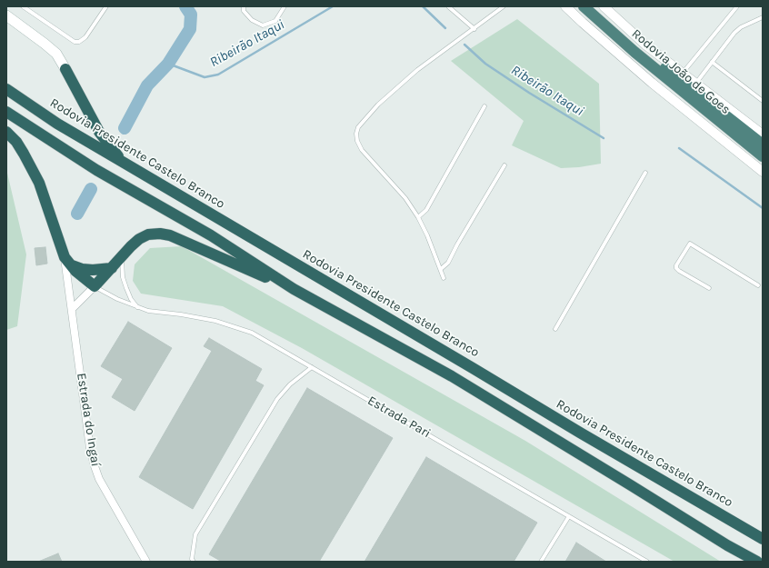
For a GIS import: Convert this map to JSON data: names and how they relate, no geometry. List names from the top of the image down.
{
  "streets": {
    "highway": ["Rodovia João de Goes", "Rodovia Presidente Castelo Branco"],
    "street": ["Estrada do Ingaí"],
    "lane": ["Estrada Pari"]
  },
  "water": ["Ribeirão Itaqui"]
}
